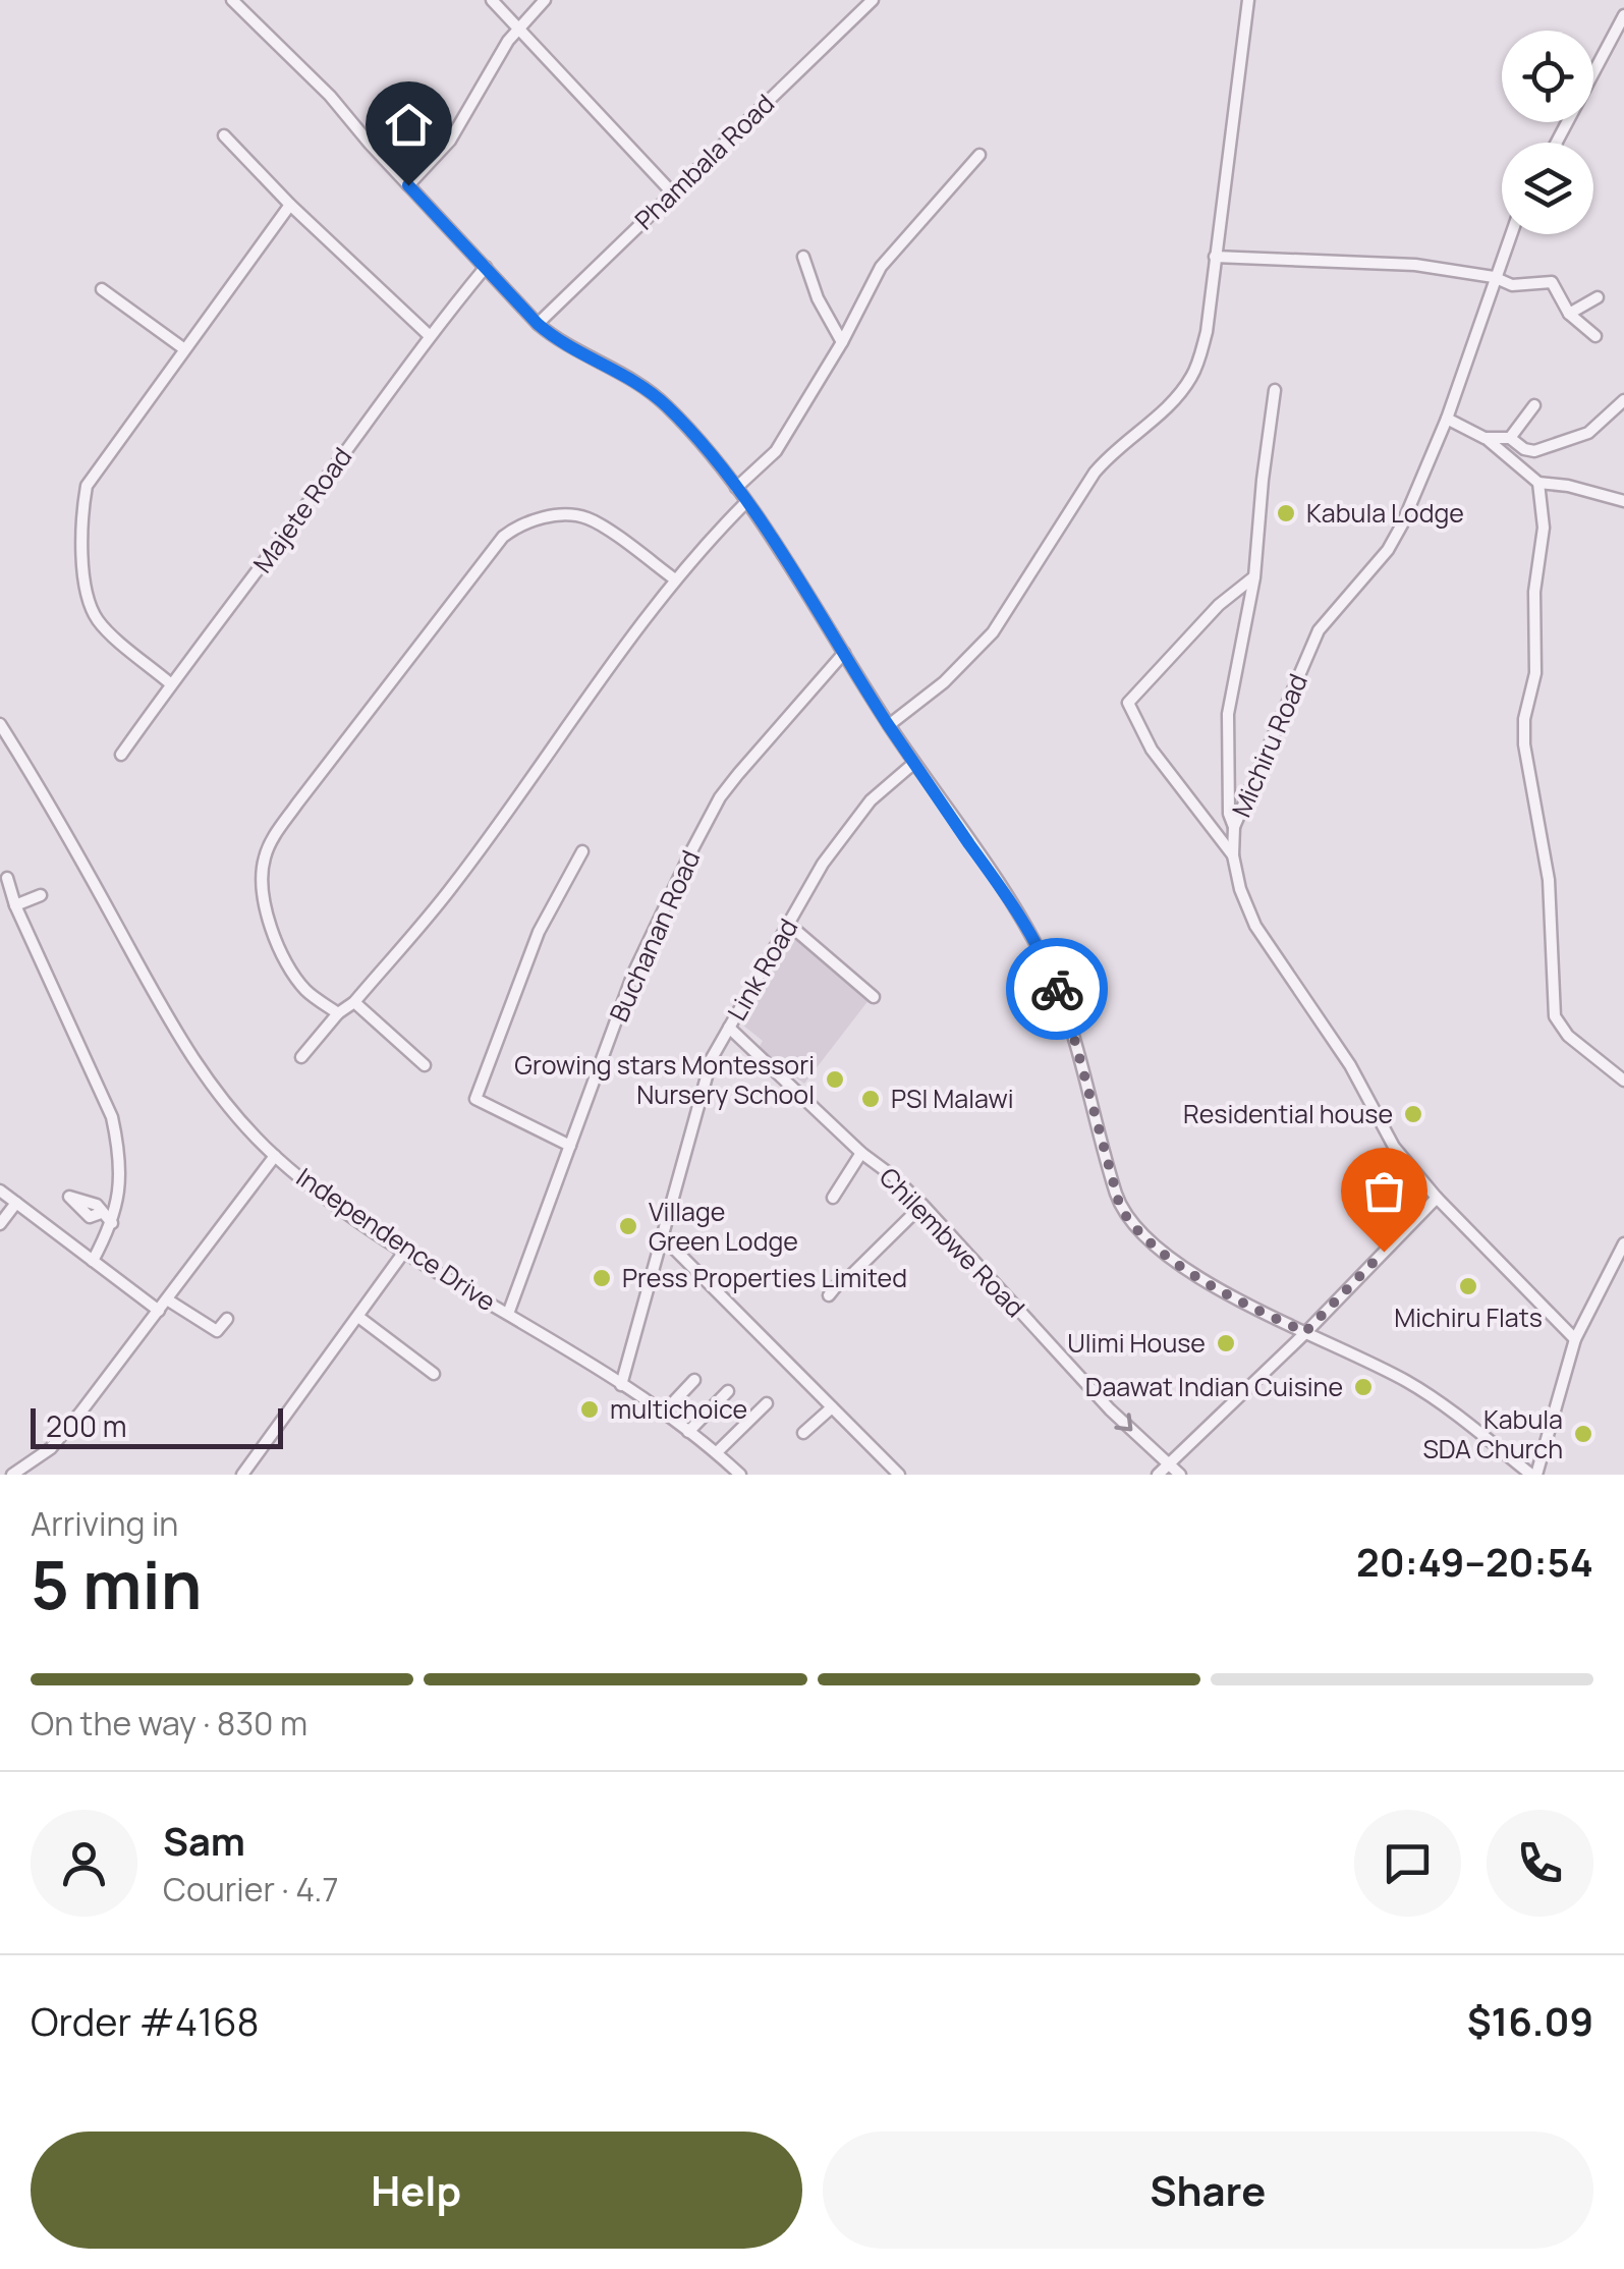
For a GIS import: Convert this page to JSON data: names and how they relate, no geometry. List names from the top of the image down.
{
  "streets": {
    "street": [
      "Phambala Road",
      "Majete Road",
      "Michiru Road",
      "Buchanan Road",
      "Link Road",
      "Independence Drive",
      "Chilembwe Road"
    ]
  },
  "crossings": [
    ["Buchanan Road", "Independence Drive"],
    ["Link Road", "Independence Drive"],
    ["Link Road", "Chilembwe Road"]
  ],
  "one_way": ["Chilembwe Road"],
  "places": [
    "Kabula Lodge",
    "Growing stars Montessori Nursery School",
    "PSI Malawi",
    "Residential house",
    "Village Green Lodge",
    "Press Properties Limited",
    "Michiru Flats",
    "Ulimi House",
    "Daawat Indian Cuisine",
    "multichoice",
    "Kabula SDA Church"
  ],
  "scale_bar": "200 m",
  "page": {
    "scale": "200 m",
    "heading": ["5 min", "Arriving in", "20:49–20:54"],
    "panel": [
      "Sam",
      "Courier · 4.7",
      "Order #4168",
      "$16.09"
    ],
    "bar": "On the way · 830 m",
    "buttons": ["Help", "Share"]
  }
}
